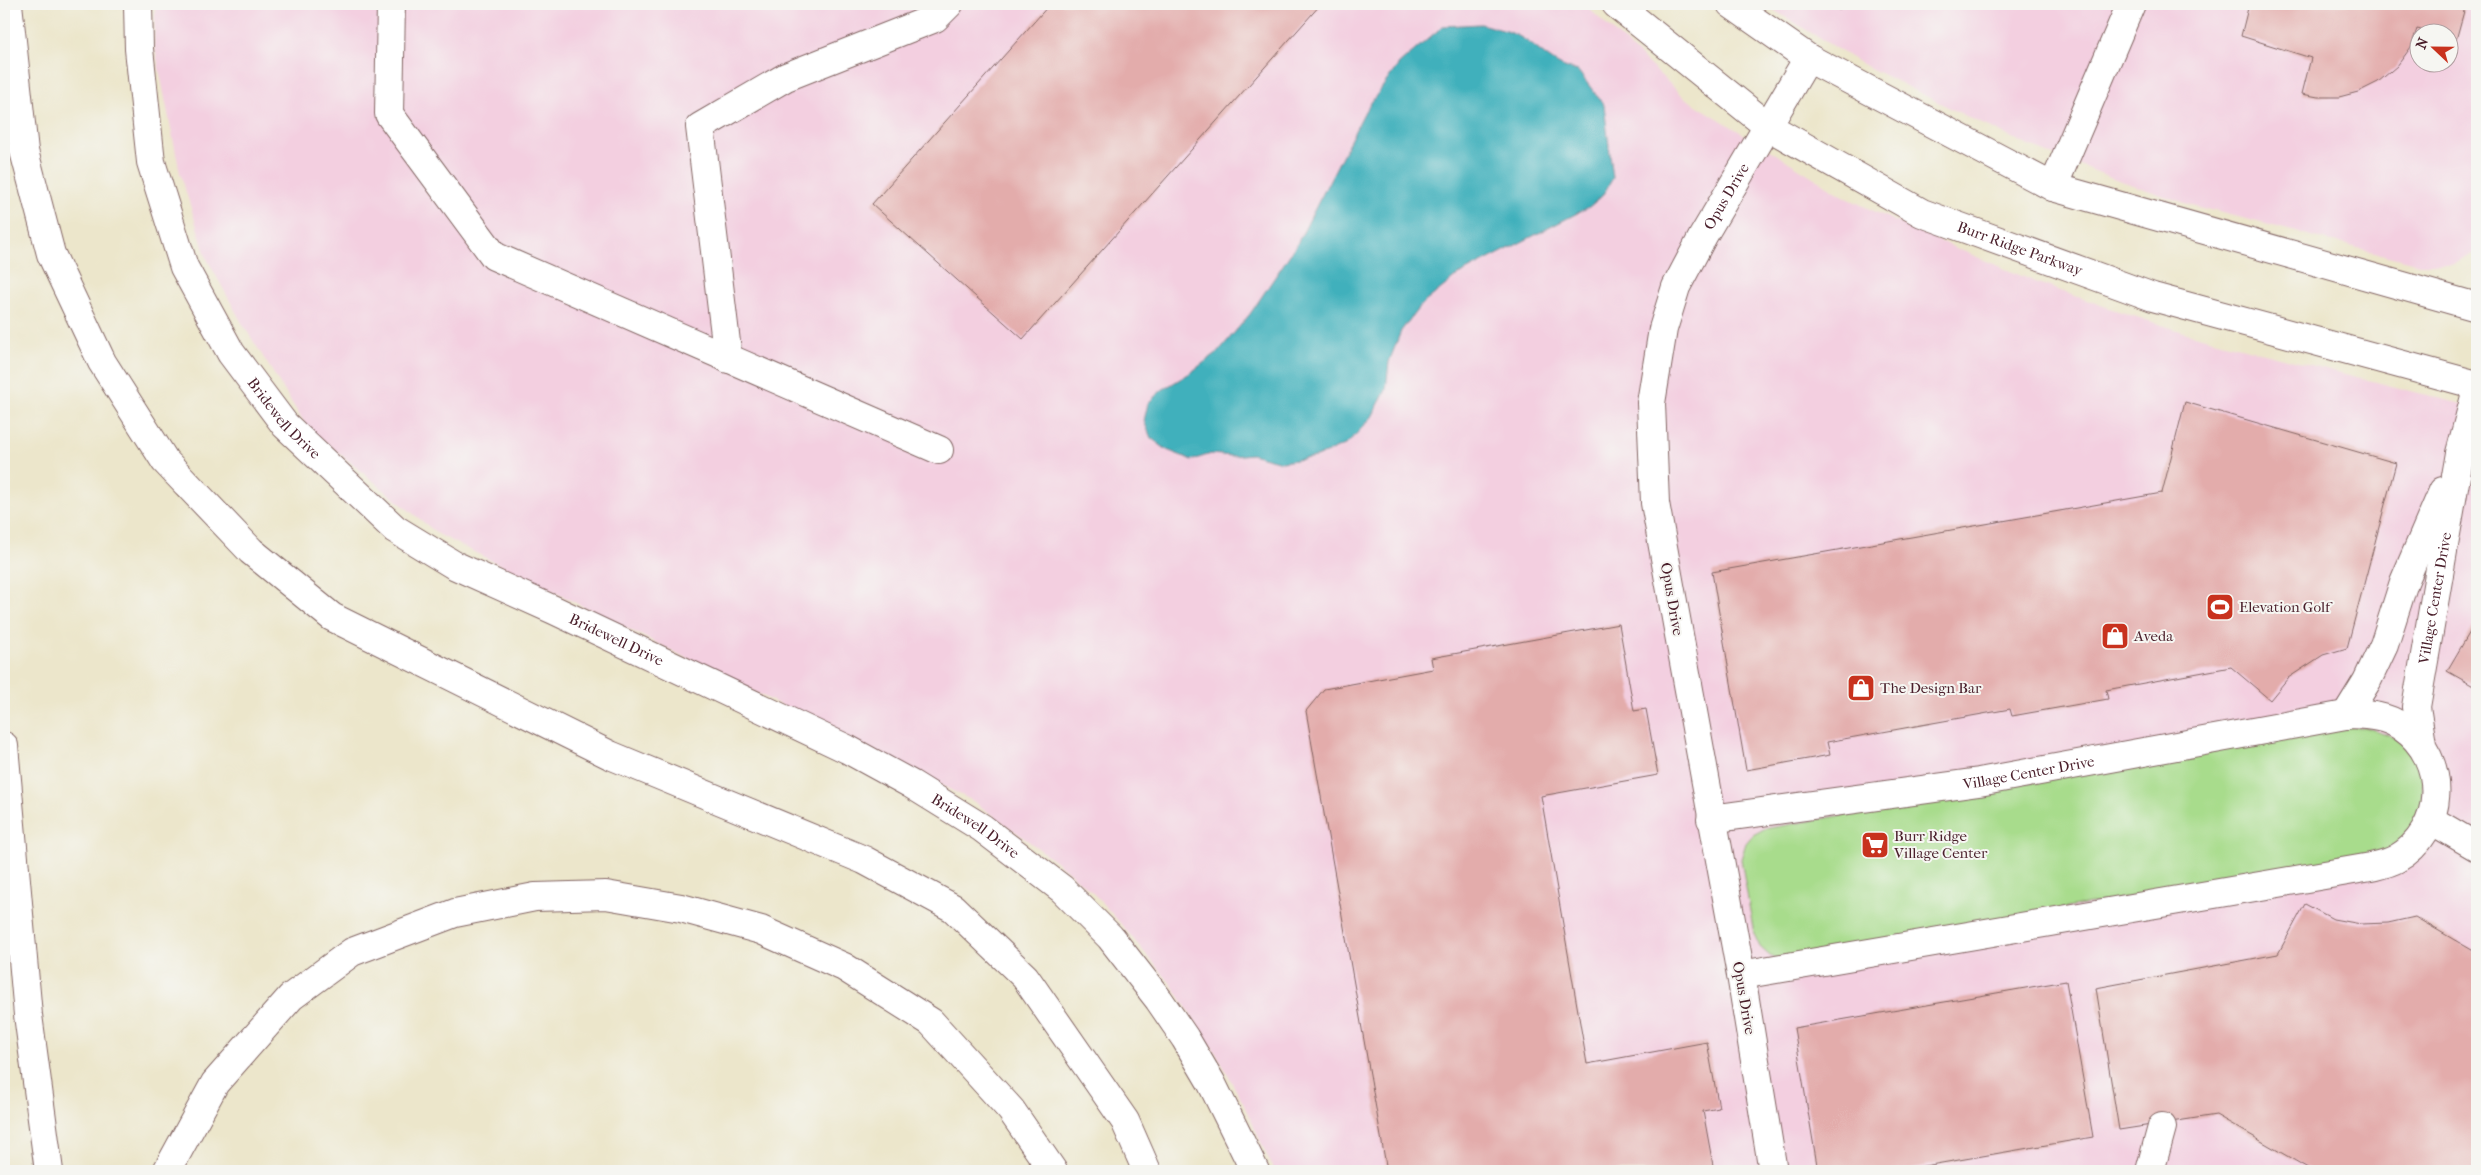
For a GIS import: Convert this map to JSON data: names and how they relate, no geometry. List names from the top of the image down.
{
  "streets": {
    "main road": [
      "Opus Drive",
      "Burr Ridge Parkway",
      "Bridewell Drive",
      "Village Center Drive"
    ]
  },
  "crossings": [
    ["Opus Drive", "Burr Ridge Parkway"],
    ["Opus Drive", "Village Center Drive"]
  ],
  "places": {
    "sports": ["Elevation Golf"],
    "shop": ["Aveda", "The Design Bar"],
    "supermarket": ["Burr Ridge Village Center"]
  },
  "north": "left"
}
